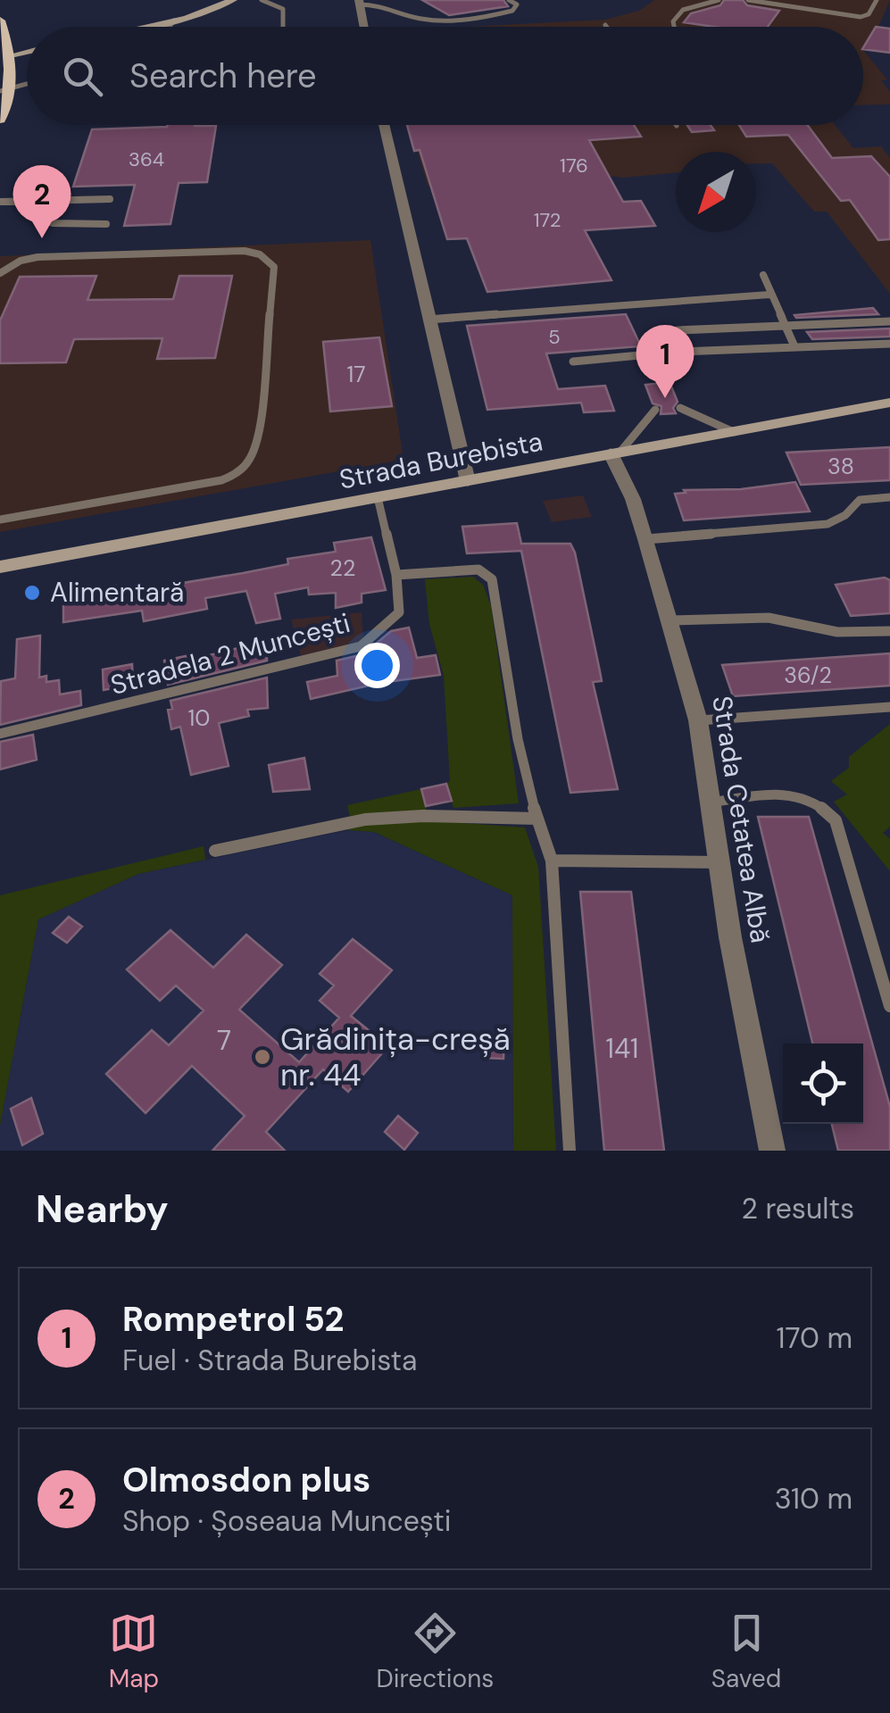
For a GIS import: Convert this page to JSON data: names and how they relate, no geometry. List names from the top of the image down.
{
  "streets": {
    "main road": ["Strada Burebista"],
    "street": ["Strada Cetatea Albă"],
    "lane": ["Stradela 2 Muncești"]
  },
  "crossings": [
    ["Strada Burebista", "Stradela 2 Muncești"],
    ["Strada Burebista", "Strada Cetatea Albă"]
  ],
  "places": ["Alimentară", "Grădinița-creșă nr. 44"],
  "house_numbers": [
    "364",
    "176",
    "172",
    "5",
    "17",
    "38",
    "22",
    "36/2",
    "10",
    "7",
    "141"
  ],
  "north": "bottom left",
  "page": {
    "search": "Search here",
    "pins": ["2", "1"],
    "heading": ["Nearby", "2 results"],
    "list": [
      {
        "mark": "1",
        "name": "Rompetrol 52",
        "note": "Fuel · Strada Burebista",
        "value": "170 m"
      },
      {
        "mark": "2",
        "name": "Olmosdon plus",
        "note": "Shop · Șoseaua Muncești",
        "value": "310 m"
      }
    ],
    "nav": ["Map", "Directions", "Saved"]
  }
}
